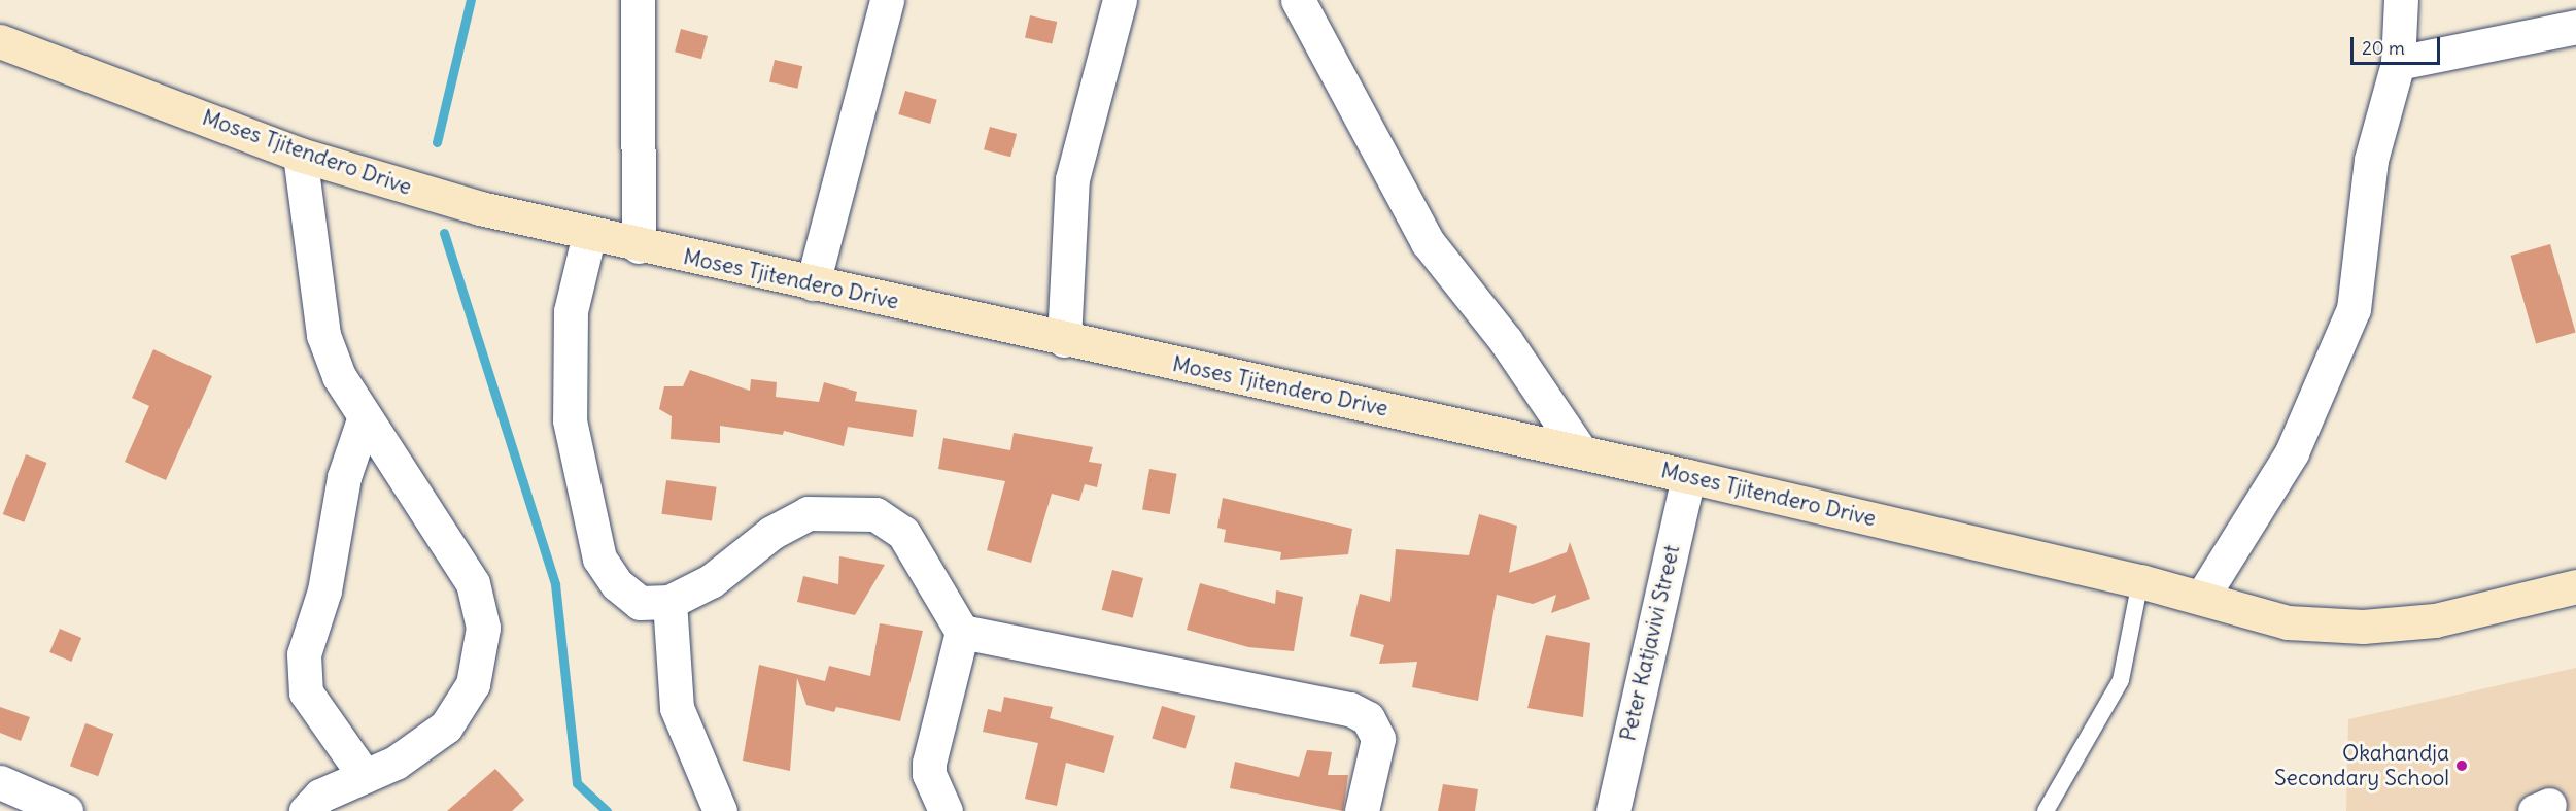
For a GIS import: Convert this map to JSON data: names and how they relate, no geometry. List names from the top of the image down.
{
  "streets": {
    "street": ["Moses Tjitendero Drive", "Peter Katjavivi Street"]
  },
  "crossings": [
    ["Moses Tjitendero Drive", "Peter Katjavivi Street"]
  ],
  "places": ["Okahandja Secondary School"],
  "scale_bar": "20 m"
}
